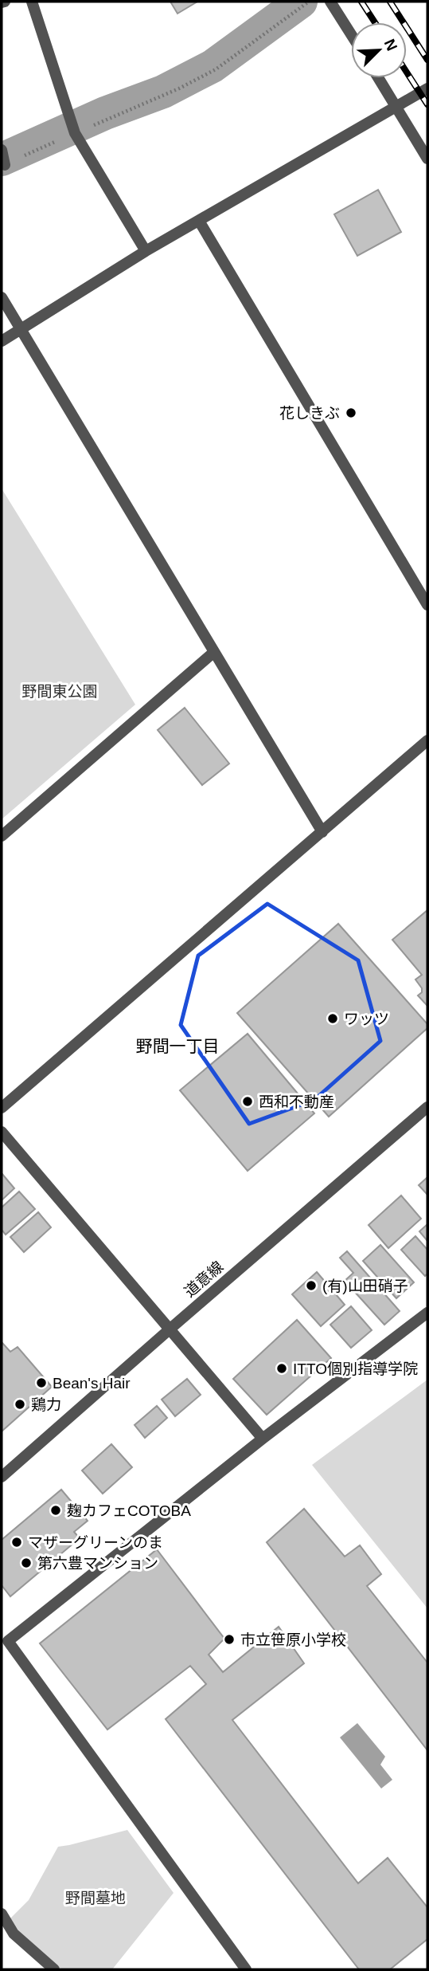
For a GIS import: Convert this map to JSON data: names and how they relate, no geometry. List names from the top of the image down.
{
  "streets": {
    "street": ["道意線"]
  },
  "districts": ["野間一丁目"],
  "parks": ["野間東公園", "野間墓地"],
  "places": [
    "花しきぶ",
    "ワッツ",
    "西和不動産",
    "(有)山田硝子",
    "ITTO個別指導学院",
    "Bean's Hair",
    "鶏力",
    "麹カフェCOTOBA",
    "マザーグリーンのま",
    "第六豊マンション",
    "市立笹原小学校"
  ],
  "north": "top right"
}
